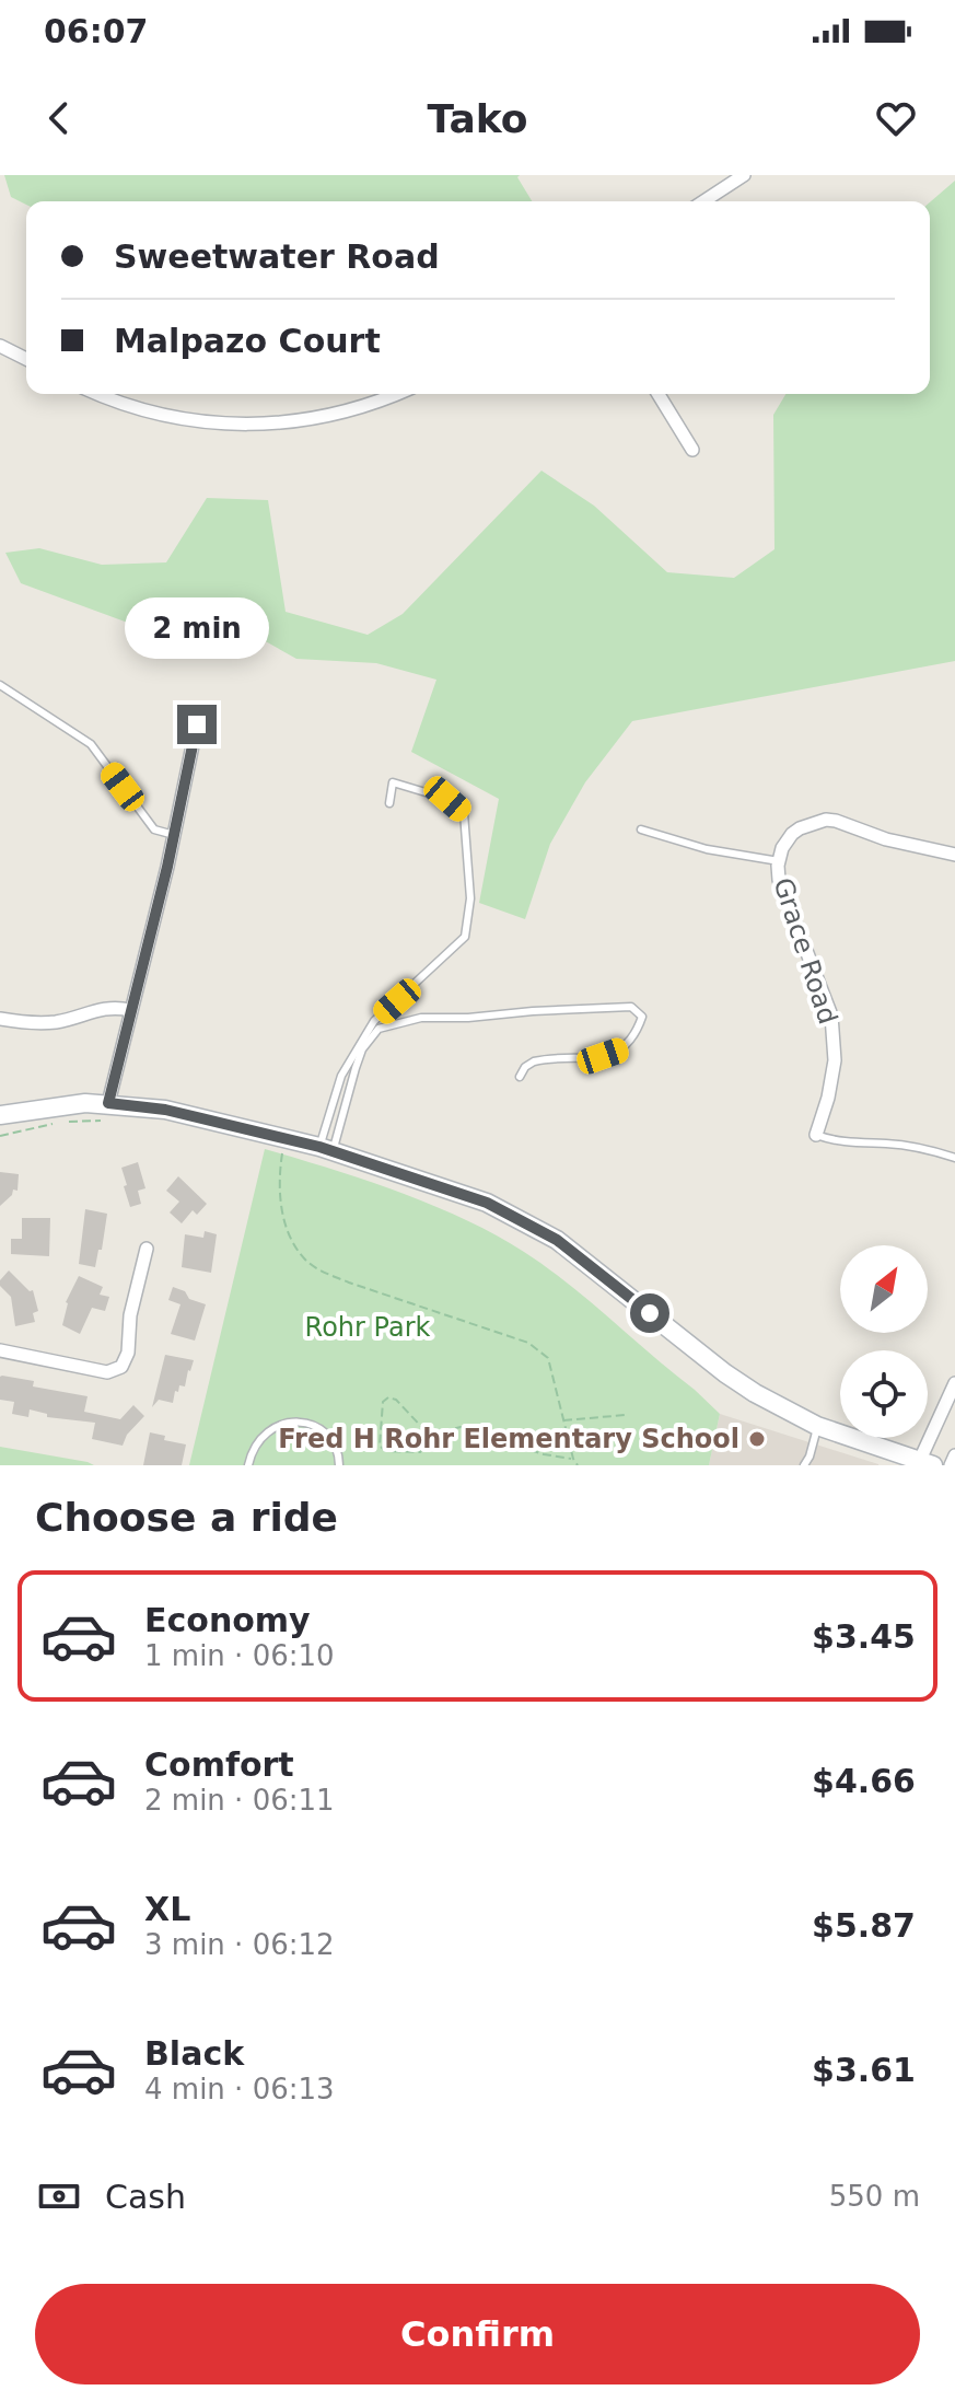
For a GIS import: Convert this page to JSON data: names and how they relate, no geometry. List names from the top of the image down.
{
  "streets": {
    "street": ["Grace Road"]
  },
  "parks": ["Rohr Park"],
  "places": ["Fred H Rohr Elementary School"],
  "north": "top right",
  "page": {
    "status": "06:07",
    "header": "Tako",
    "banner": ["Sweetwater Road", "Malpazo Court"],
    "bubble": "2 min",
    "heading": "Choose a ride",
    "list": [
      {
        "name": "Economy",
        "note": "1 min · 06:10",
        "value": "$3.45"
      },
      {
        "name": "Comfort",
        "note": "2 min · 06:11",
        "value": "$4.66"
      },
      {
        "name": "XL",
        "note": "3 min · 06:12",
        "value": "$5.87"
      },
      {
        "name": "Black",
        "note": "4 min · 06:13",
        "value": "$3.61"
      }
    ],
    "pay": ["Cash", "550 m"],
    "buttons": "Confirm"
  }
}
